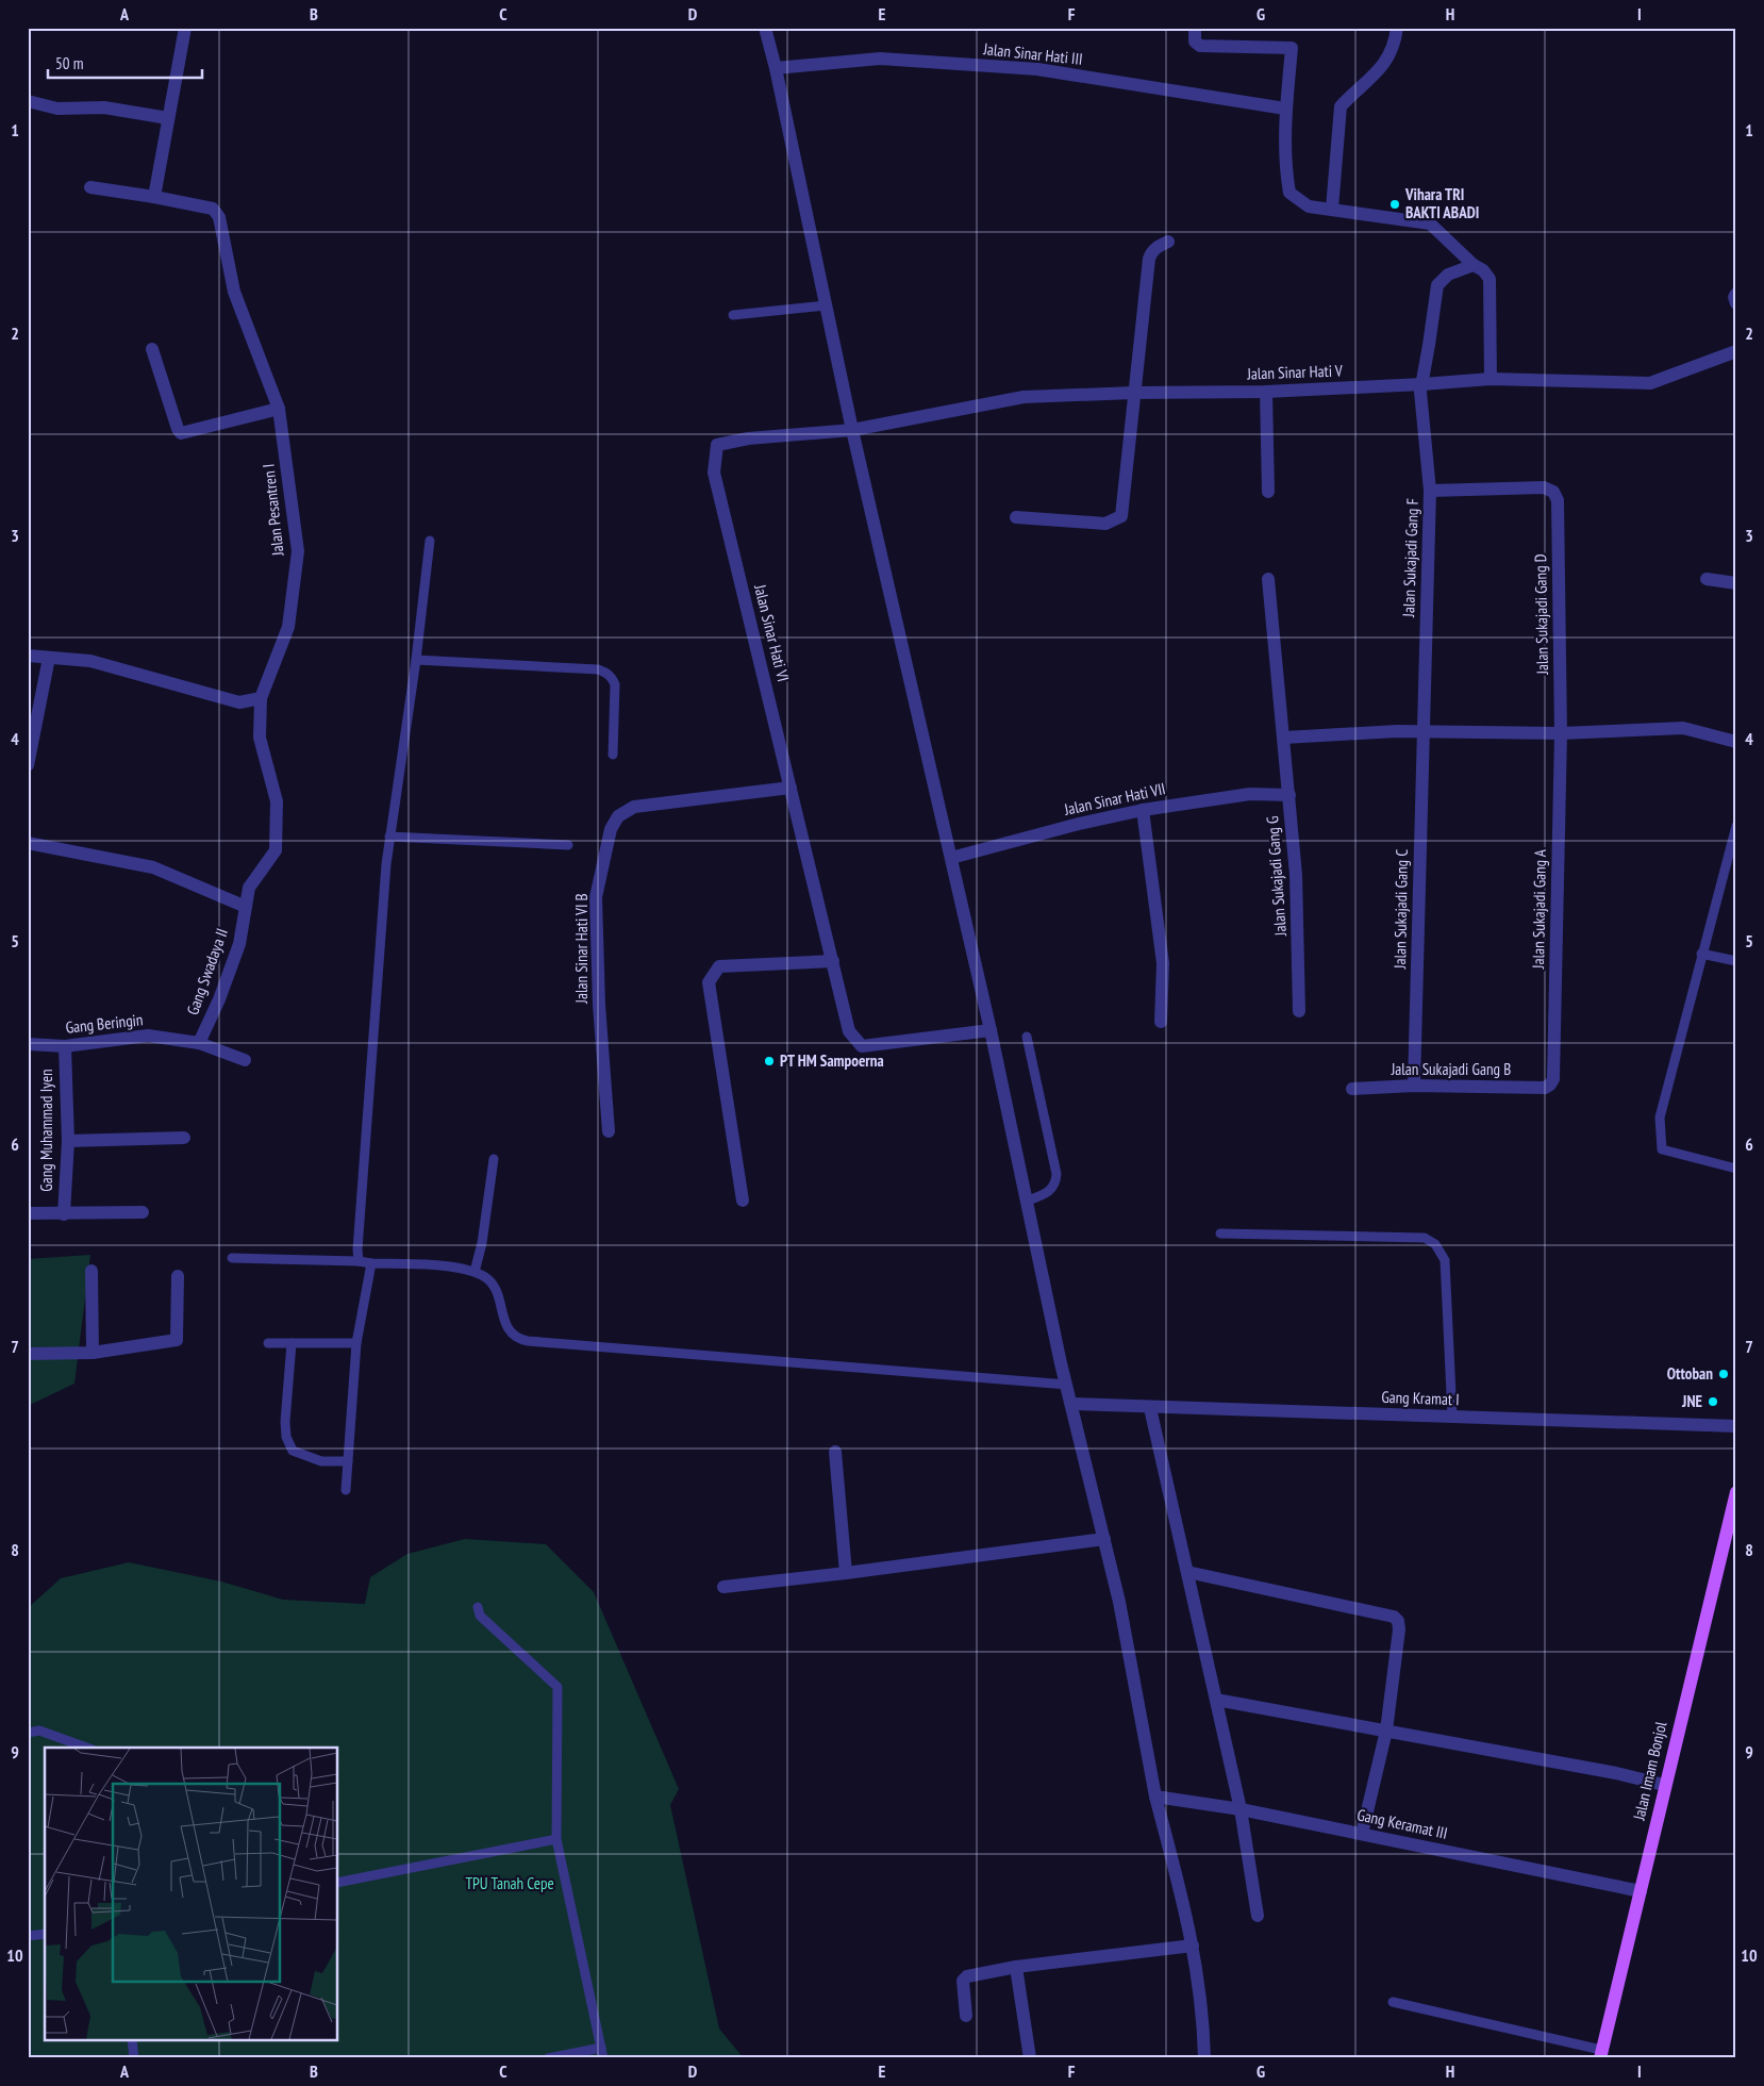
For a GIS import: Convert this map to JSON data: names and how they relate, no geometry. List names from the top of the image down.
{
  "streets": {
    "main road": ["Jalan Imam Bonjol"],
    "street": [
      "Jalan Sinar Hati III",
      "Jalan Sinar Hati V",
      "Jalan Pesantren I",
      "Jalan Sukajadi Gang F",
      "Jalan Sukajadi Gang D",
      "Jalan Sinar Hati VI",
      "Jalan Sinar Hati VII",
      "Jalan Sukajadi Gang G",
      "Jalan Sukajadi Gang C",
      "Jalan Sukajadi Gang A",
      "Jalan Sinar Hati VI B",
      "Gang Swadaya II",
      "Gang Beringin",
      "Jalan Sukajadi Gang B",
      "Gang Muhammad Iyen",
      "Gang Kramat I",
      "Gang Keramat III"
    ]
  },
  "crossings": [
    ["Jalan Sinar Hati V", "Jalan Sukajadi Gang F"],
    ["Jalan Sinar Hati V", "Jalan Sinar Hati VI"],
    ["Jalan Pesantren I", "Gang Swadaya II"],
    ["Jalan Sukajadi Gang F", "Jalan Sukajadi Gang D"],
    ["Jalan Sukajadi Gang F", "Jalan Sukajadi Gang C"],
    ["Jalan Sukajadi Gang D", "Jalan Sukajadi Gang A"],
    ["Jalan Sinar Hati VI", "Jalan Sinar Hati VI B"],
    ["Jalan Sinar Hati VII", "Jalan Sukajadi Gang G"],
    ["Jalan Sukajadi Gang C", "Jalan Sukajadi Gang B"],
    ["Jalan Sukajadi Gang A", "Jalan Sukajadi Gang B"],
    ["Gang Swadaya II", "Gang Beringin"],
    ["Gang Beringin", "Gang Muhammad Iyen"],
    ["Jalan Imam Bonjol", "Gang Keramat III"]
  ],
  "parks": ["TPU Tanah Cepe"],
  "places": [
    "Vihara TRI BAKTI ABADI",
    "PT HM Sampoerna",
    "Ottoban",
    "JNE"
  ],
  "scale_bar": "50 m",
  "grid": {
    "columns": [
      "A",
      "B",
      "C",
      "D",
      "E",
      "F",
      "G",
      "H",
      "I"
    ],
    "rows": [
      "1",
      "2",
      "3",
      "4",
      "5",
      "6",
      "7",
      "8",
      "9",
      "10"
    ]
  }
}
